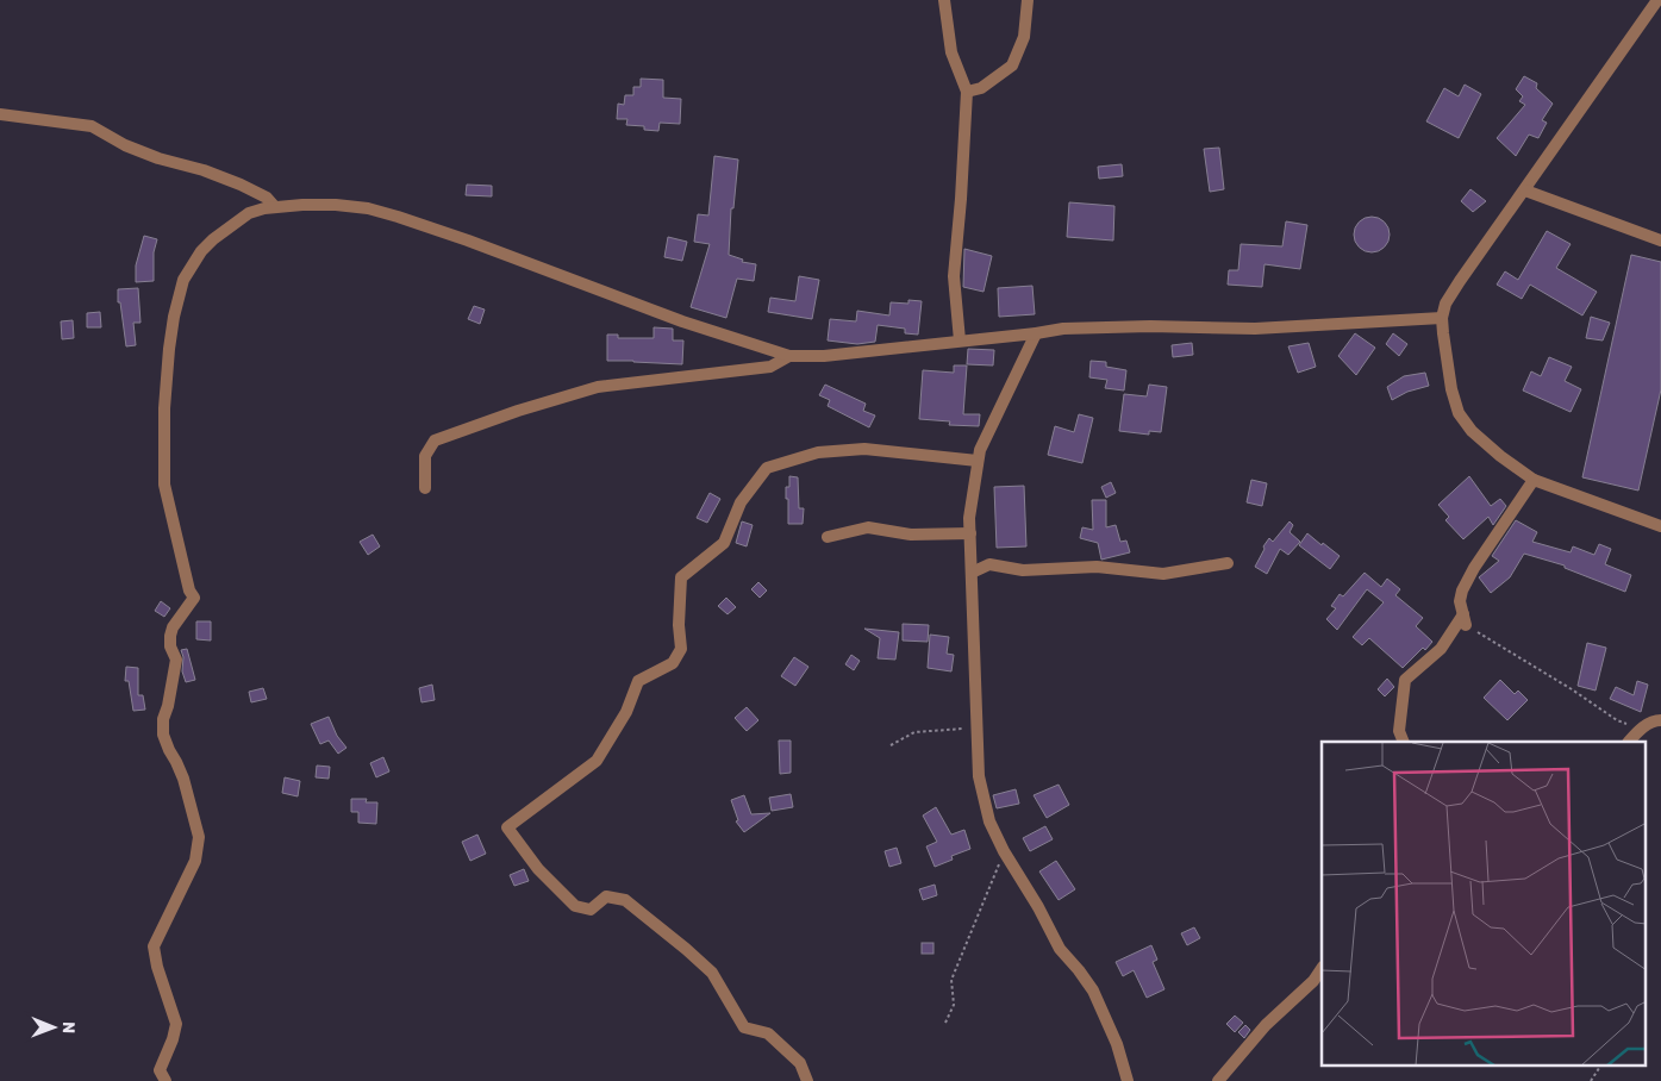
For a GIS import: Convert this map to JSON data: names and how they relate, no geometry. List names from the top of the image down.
{
  "north": "right"
}
